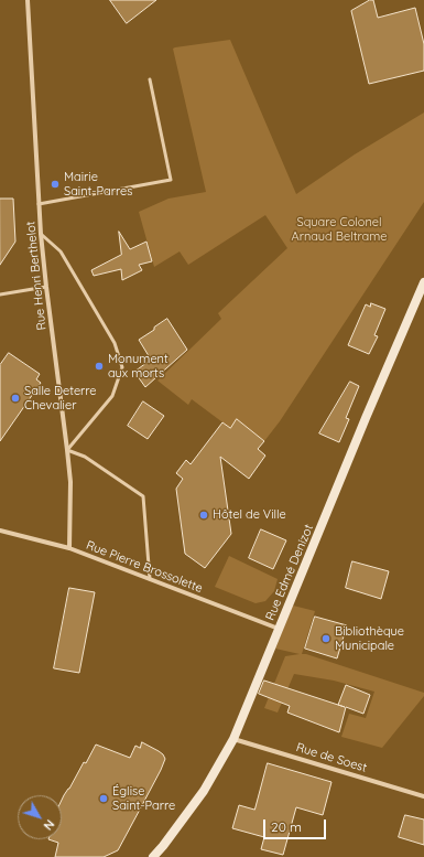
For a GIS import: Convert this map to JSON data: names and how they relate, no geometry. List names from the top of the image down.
{
  "streets": {
    "street": [
      "Rue Henri Berthelot",
      "Rue Pierre Brossolette",
      "Rue Edmé Denizot",
      "Rue de Soest"
    ]
  },
  "crossings": [
    ["Rue Henri Berthelot", "Rue Pierre Brossolette"],
    ["Rue Pierre Brossolette", "Rue Edmé Denizot"],
    ["Rue Edmé Denizot", "Rue de Soest"]
  ],
  "parks": ["Square Colonel Arnaud Beltrame"],
  "places": [
    "Mairie Saint-Parres",
    "Monument aux morts",
    "Salle Deterre Chevalier",
    "Hôtel de Ville",
    "Bibliothèque Municipale",
    "Église Saint-Parre"
  ],
  "scale_bar": "20 m",
  "north": "bottom right"
}
